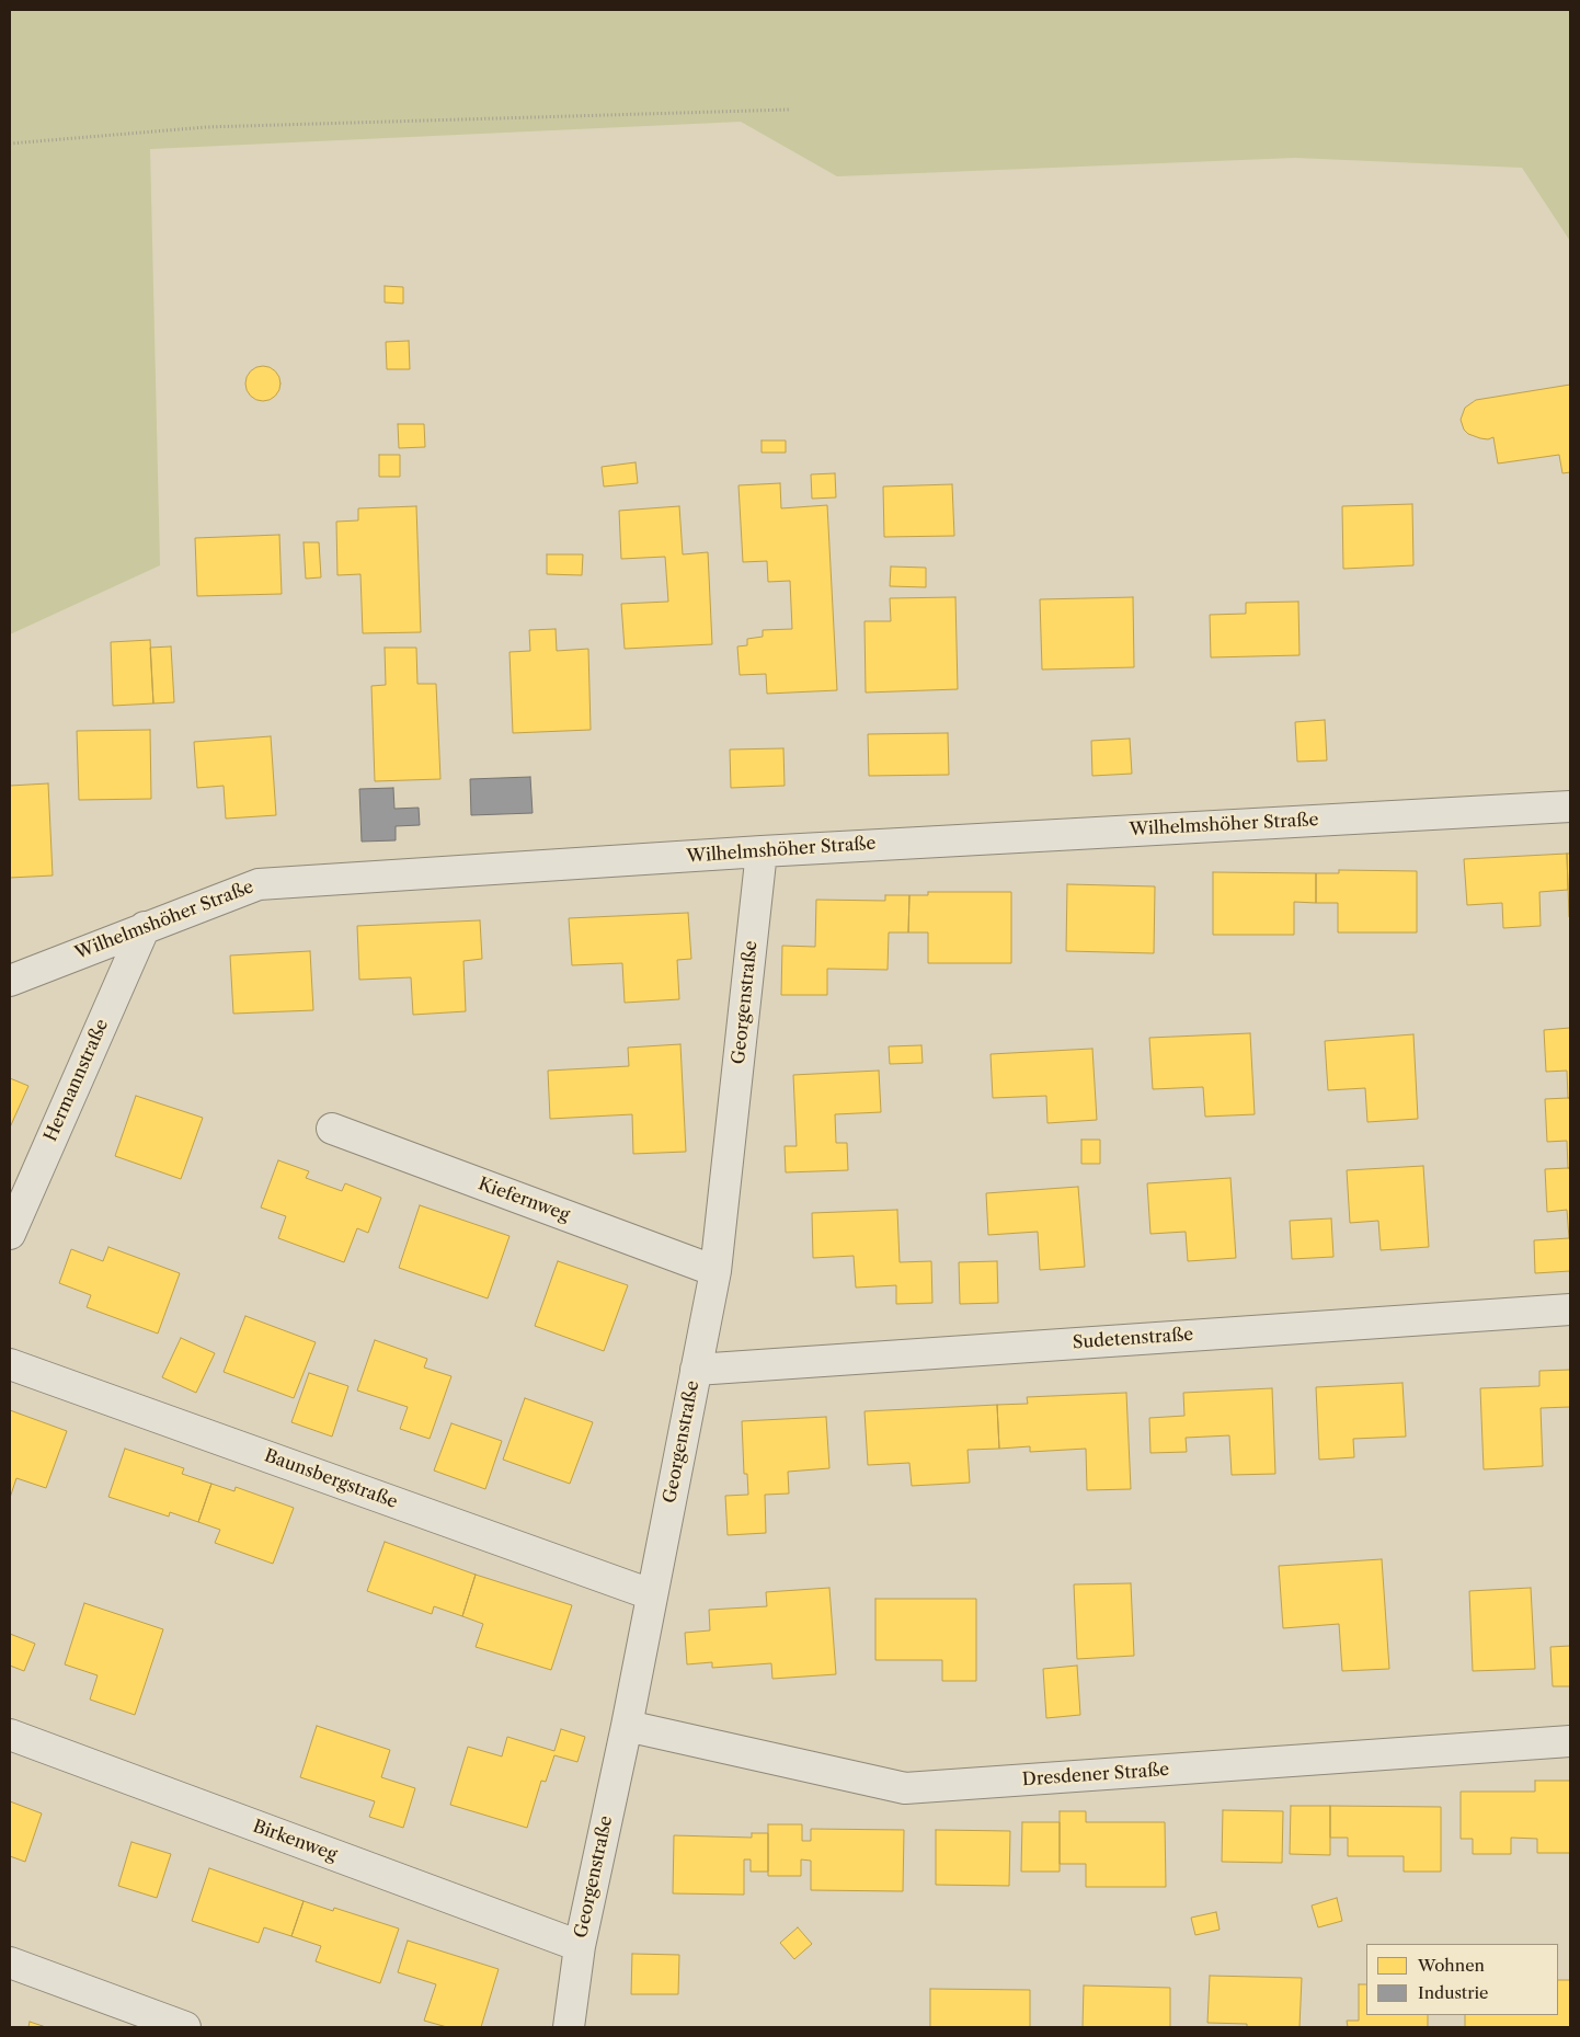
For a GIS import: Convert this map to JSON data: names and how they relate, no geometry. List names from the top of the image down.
{
  "streets": {
    "street": [
      "Wilhelmshöher Straße",
      "Georgenstraße",
      "Hermannstraße",
      "Kiefernweg",
      "Sudetenstraße",
      "Baunsbergstraße",
      "Dresdener Straße",
      "Birkenweg"
    ]
  },
  "crossings": [
    ["Wilhelmshöher Straße", "Georgenstraße"],
    ["Wilhelmshöher Straße", "Hermannstraße"],
    ["Georgenstraße", "Kiefernweg"],
    ["Georgenstraße", "Sudetenstraße"],
    ["Georgenstraße", "Baunsbergstraße"],
    ["Georgenstraße", "Dresdener Straße"],
    ["Georgenstraße", "Birkenweg"]
  ],
  "legend": ["Wohnen", "Industrie"]
}
